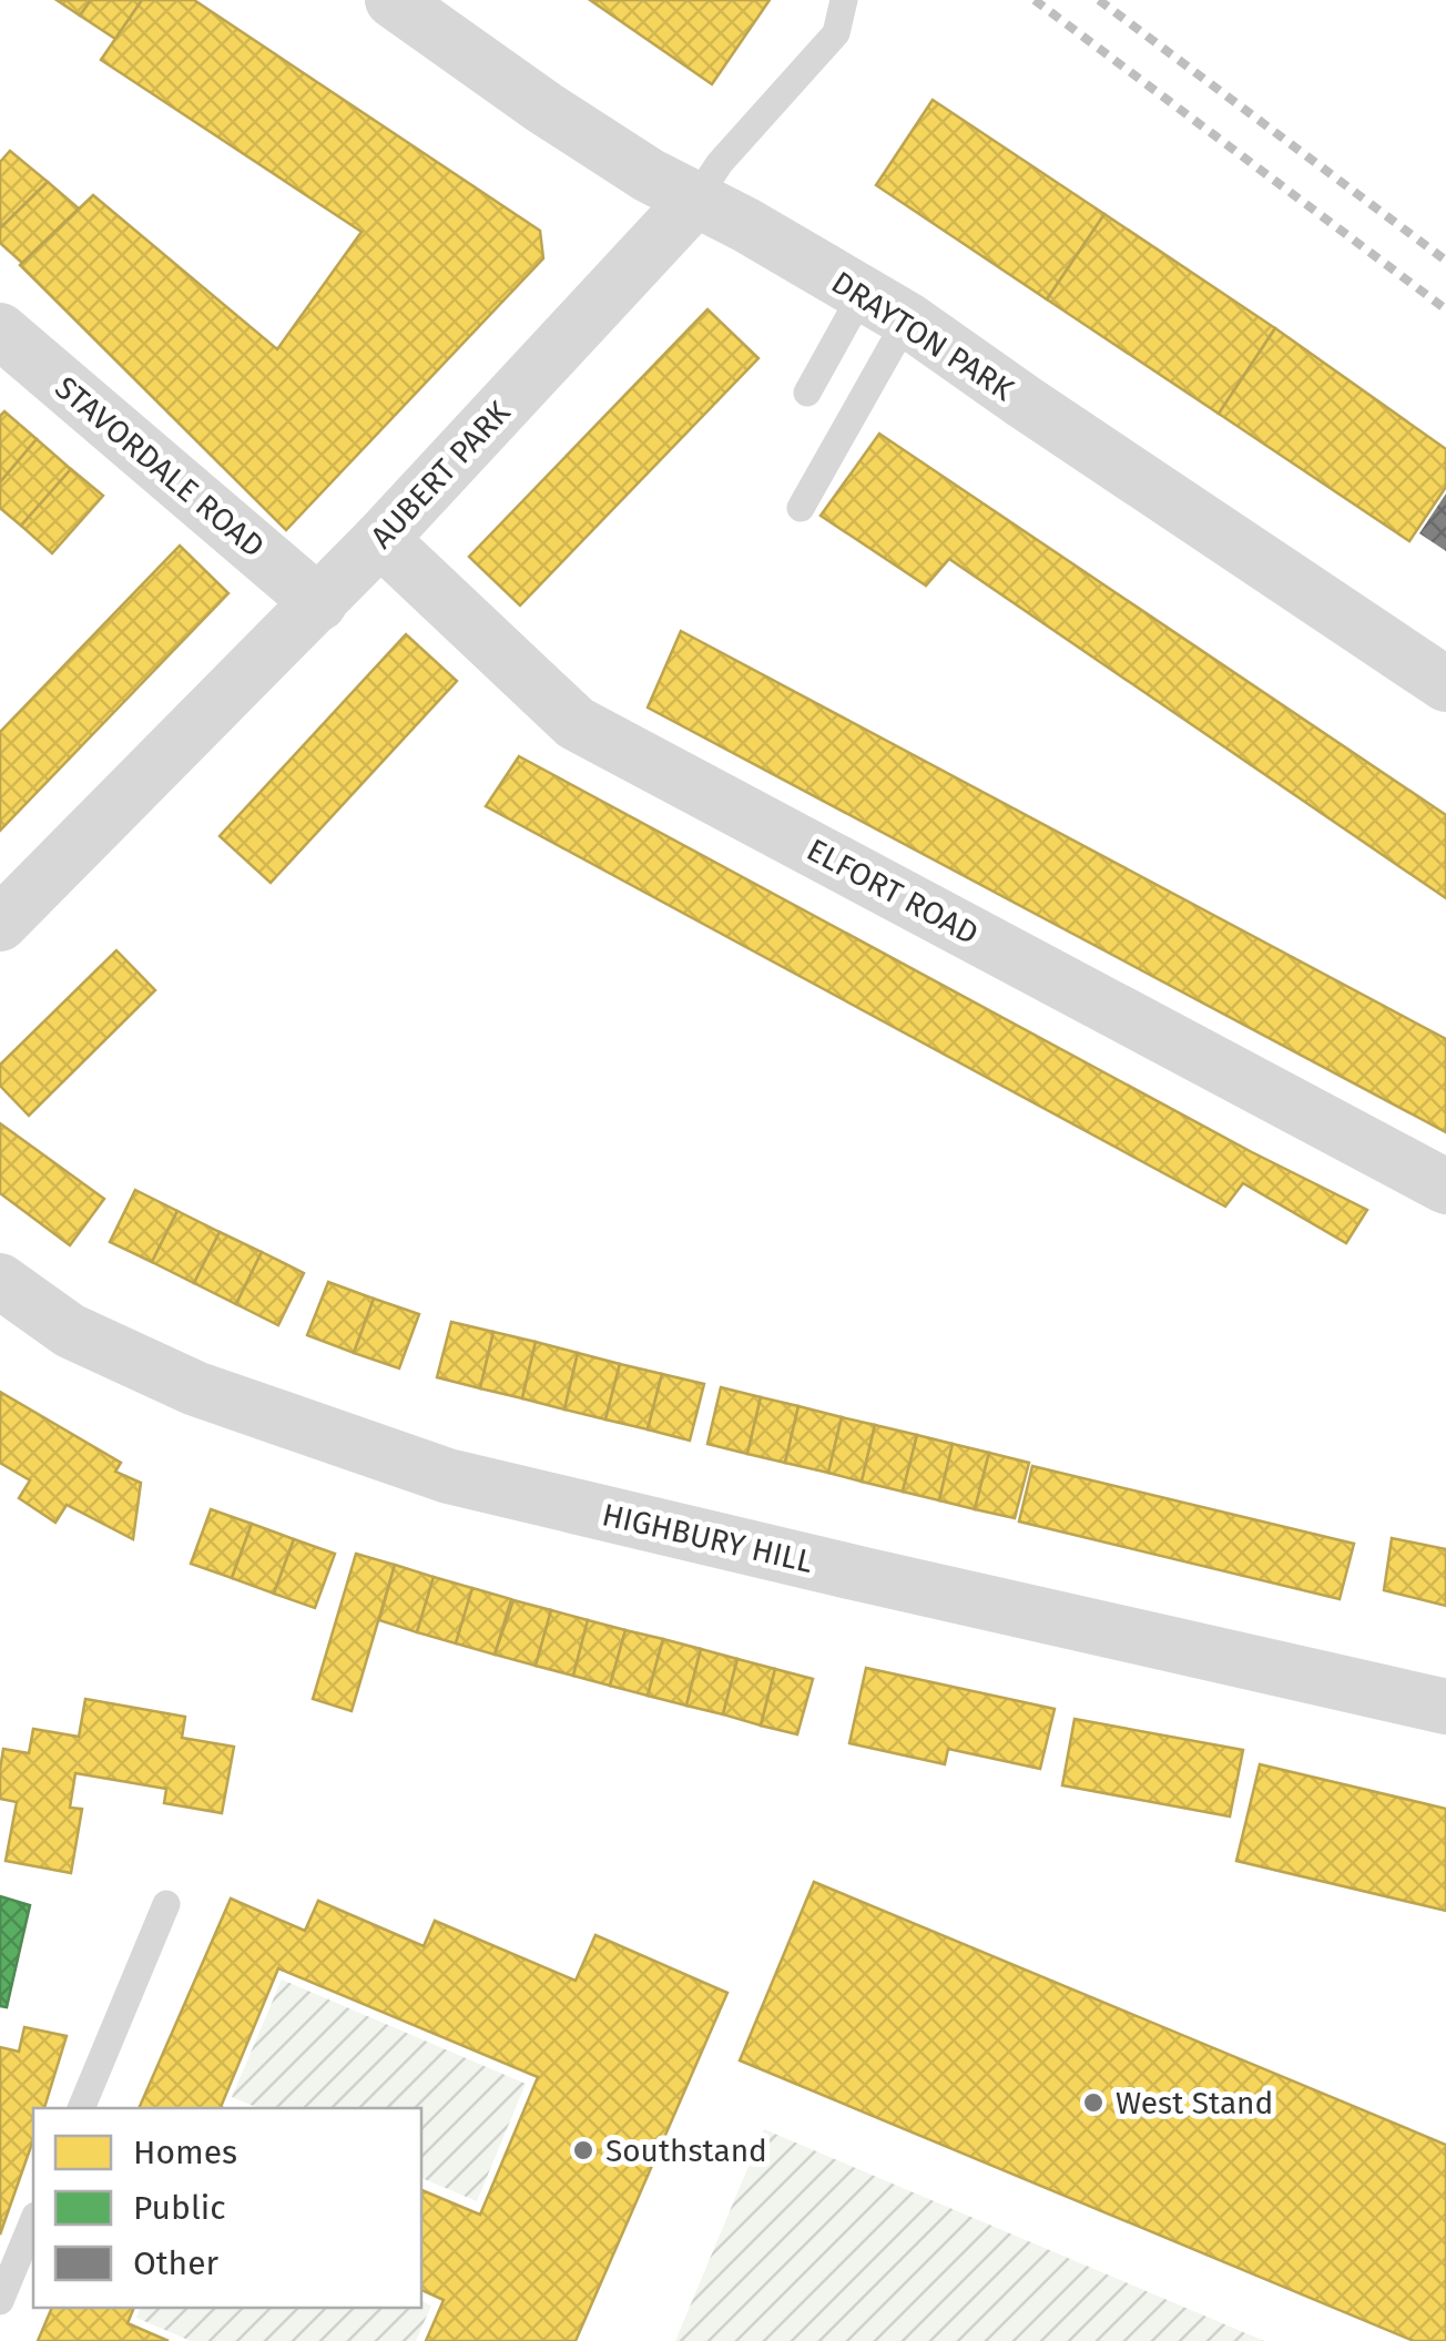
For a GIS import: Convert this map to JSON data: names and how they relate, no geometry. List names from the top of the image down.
{
  "streets": {
    "street": [
      "DRAYTON PARK",
      "STAVORDALE ROAD",
      "AUBERT PARK",
      "ELFORT ROAD",
      "HIGHBURY HILL"
    ]
  },
  "crossings": [
    ["DRAYTON PARK", "AUBERT PARK"],
    ["STAVORDALE ROAD", "AUBERT PARK"],
    ["AUBERT PARK", "ELFORT ROAD"]
  ],
  "places": ["West Stand", "Southstand"],
  "legend": ["Homes", "Public", "Other"]
}
